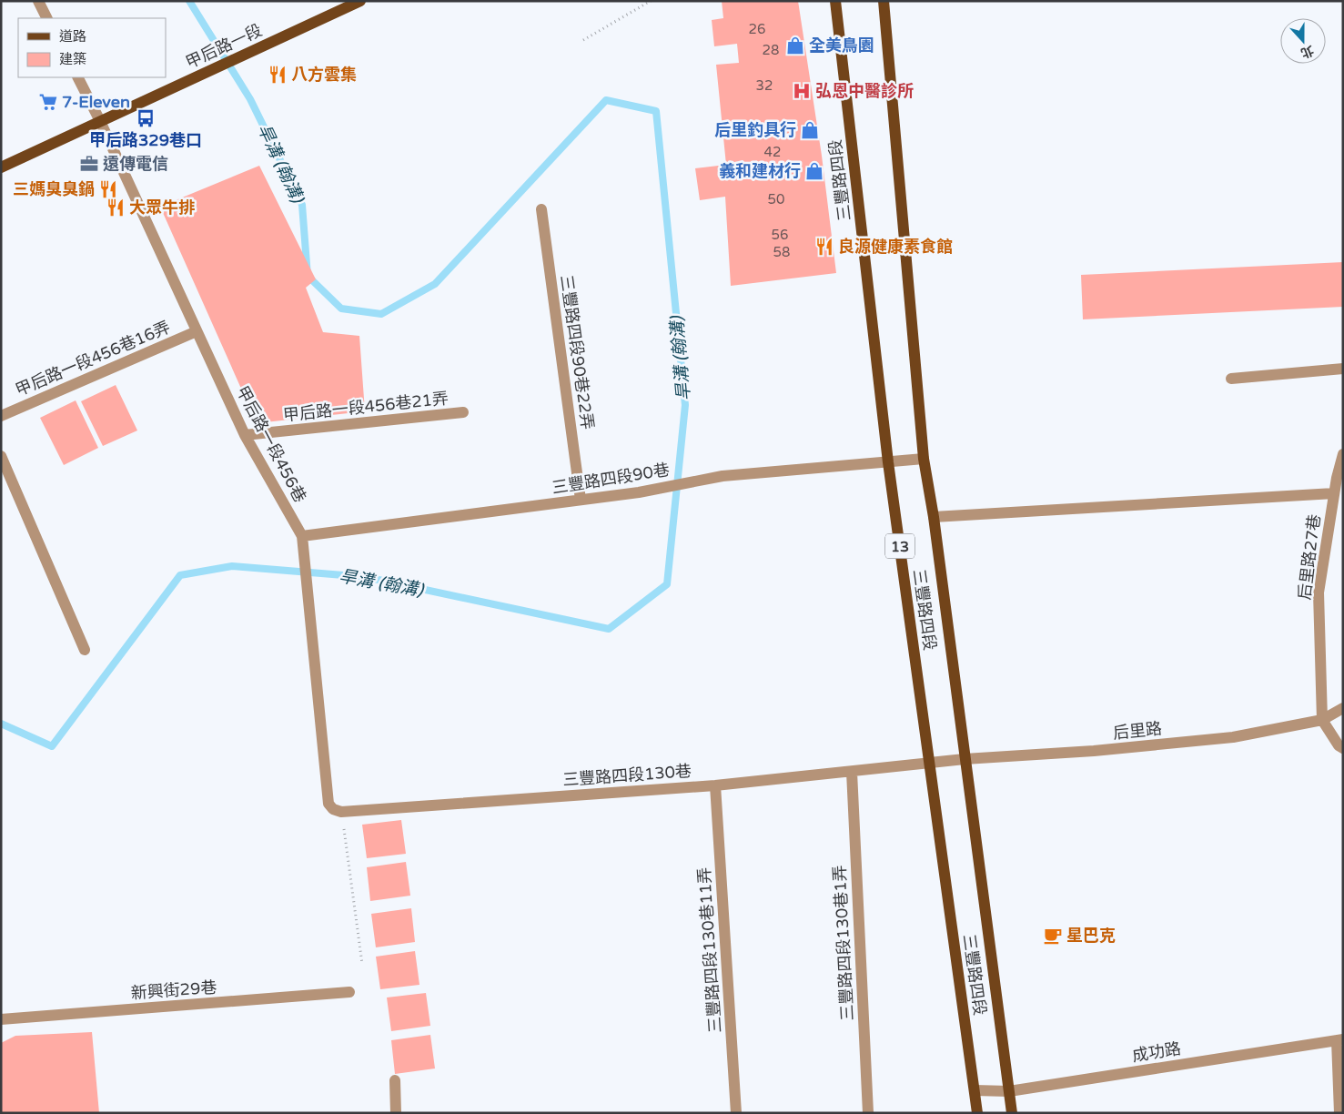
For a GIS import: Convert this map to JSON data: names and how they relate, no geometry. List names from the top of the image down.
{
  "streets": {
    "main road": ["甲后路一段", "三豐路四段", "13"],
    "street": [
      "三豐路四段90巷22弄",
      "甲后路一段456巷16弄",
      "甲后路一段456巷21弄",
      "甲后路一段456巷",
      "三豐路四段90巷",
      "后里路27巷",
      "后里路",
      "三豐路四段130巷",
      "三豐路四段130巷1弄",
      "三豐路四段130巷11弄",
      "新興街29巷",
      "成功路"
    ]
  },
  "crossings": [
    ["甲后路一段", "甲后路一段456巷"],
    ["三豐路四段", "三豐路四段90巷"],
    ["三豐路四段", "后里路"],
    ["三豐路四段", "三豐路四段130巷"],
    ["三豐路四段", "成功路"],
    ["三豐路四段90巷22弄", "三豐路四段90巷"],
    ["甲后路一段456巷16弄", "甲后路一段456巷"],
    ["甲后路一段456巷21弄", "甲后路一段456巷"],
    ["甲后路一段456巷", "三豐路四段90巷"],
    ["甲后路一段456巷", "三豐路四段130巷"],
    ["后里路27巷", "后里路"],
    ["后里路", "三豐路四段130巷"],
    ["三豐路四段130巷", "三豐路四段130巷1弄"],
    ["三豐路四段130巷", "三豐路四段130巷11弄"]
  ],
  "water": ["旱溝 (翰溝)"],
  "places": {
    "shop": ["全美鳥園", "后里釣具行", "義和建材行"],
    "restaurant": [
      "八方雲集",
      "三媽臭臭鍋",
      "大眾牛排",
      "良源健康素食館"
    ],
    "hospital": ["弘恩中醫診所"],
    "supermarket": ["7-Eleven"],
    "bus stop": ["甲后路329巷口"],
    "office": ["遠傳電信"],
    "cafe": ["星巴克"]
  },
  "house_numbers": [
    "26",
    "28",
    "32",
    "42",
    "50",
    "56",
    "58"
  ],
  "legend": ["道路", "建築"],
  "north": "bottom"
}
